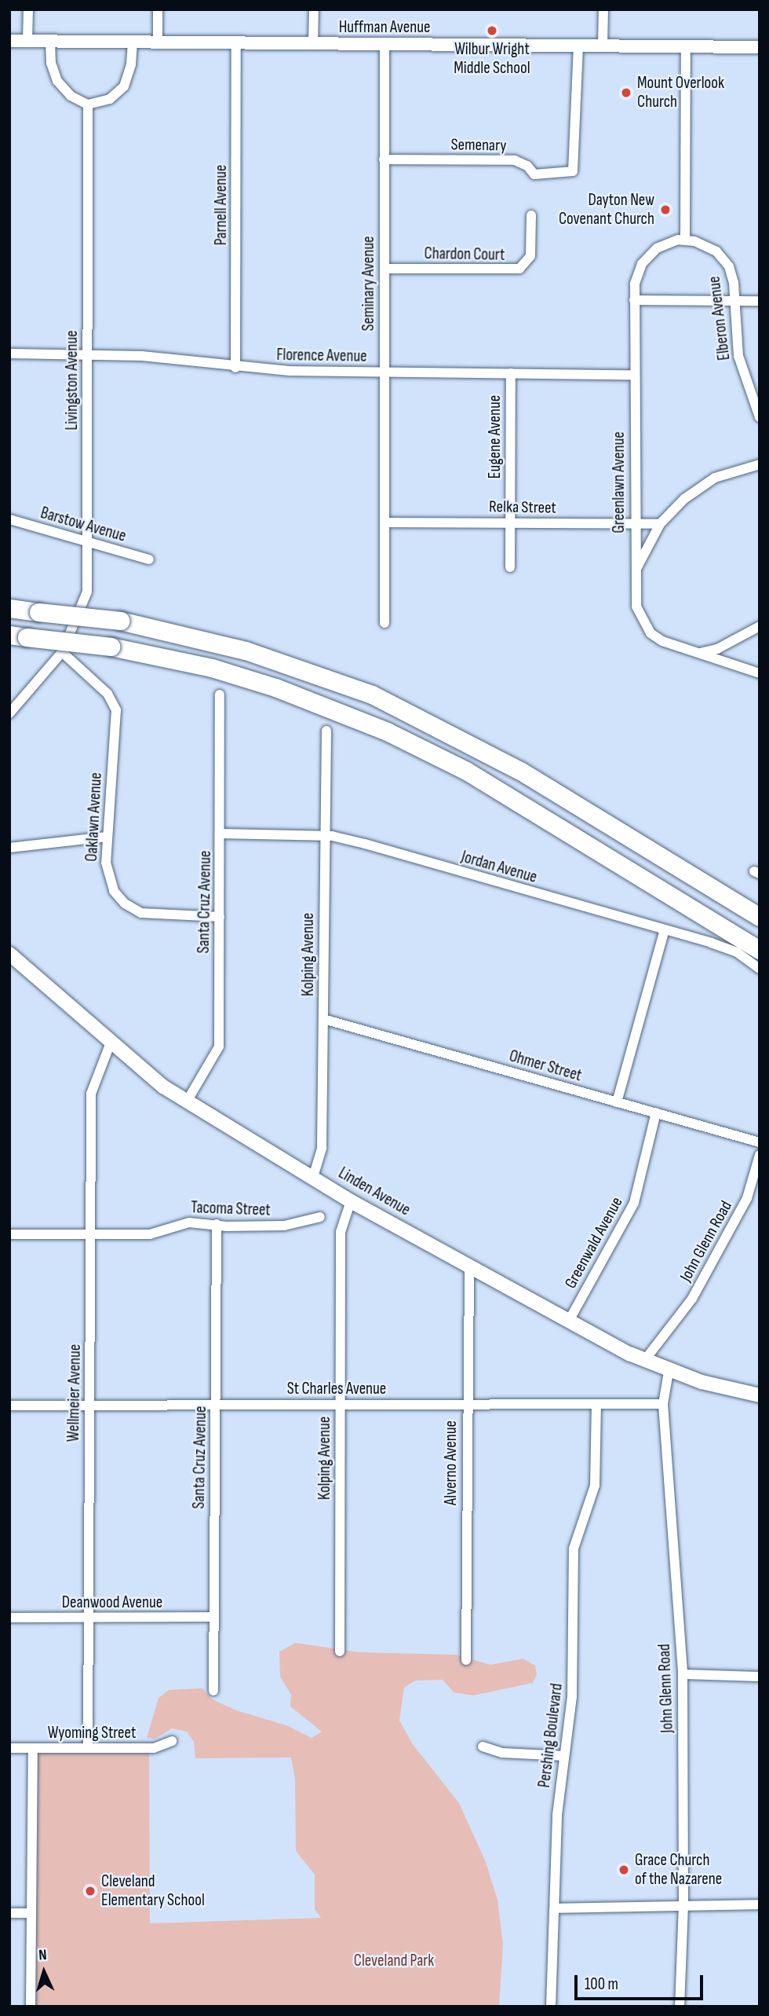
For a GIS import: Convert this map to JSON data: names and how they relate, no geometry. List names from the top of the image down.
{
  "streets": {
    "main road": ["Linden Avenue"],
    "street": [
      "Huffman Avenue",
      "Semenary",
      "Parnell Avenue",
      "Chardon Court",
      "Seminary Avenue",
      "Elberon Avenue",
      "Florence Avenue",
      "Livingston Avenue",
      "Eugene Avenue",
      "Greenlawn Avenue",
      "Relka Street",
      "Barstow Avenue",
      "Oaklawn Avenue",
      "Jordan Avenue",
      "Santa Cruz Avenue",
      "Kolping Avenue",
      "Ohmer Street",
      "Tacoma Street",
      "John Glenn Road",
      "Greenwald Avenue",
      "St Charles Avenue",
      "Wellmeier Avenue",
      "Alverno Avenue",
      "Deanwood Avenue",
      "Wyoming Street",
      "Pershing Boulevard"
    ]
  },
  "crossings": [
    ["Huffman Avenue", "Semenary"],
    ["Huffman Avenue", "Parnell Avenue"],
    ["Huffman Avenue", "Seminary Avenue"],
    ["Semenary", "Seminary Avenue"],
    ["Parnell Avenue", "Florence Avenue"],
    ["Chardon Court", "Seminary Avenue"],
    ["Seminary Avenue", "Florence Avenue"],
    ["Seminary Avenue", "Relka Street"],
    ["Elberon Avenue", "Greenlawn Avenue"],
    ["Florence Avenue", "Livingston Avenue"],
    ["Florence Avenue", "Eugene Avenue"],
    ["Florence Avenue", "Greenlawn Avenue"],
    ["Livingston Avenue", "Barstow Avenue"],
    ["Livingston Avenue", "Oaklawn Avenue"],
    ["Eugene Avenue", "Relka Street"],
    ["Greenlawn Avenue", "Relka Street"],
    ["Oaklawn Avenue", "Santa Cruz Avenue"],
    ["Jordan Avenue", "Santa Cruz Avenue"],
    ["Jordan Avenue", "Kolping Avenue"],
    ["Santa Cruz Avenue", "Linden Avenue"],
    ["Santa Cruz Avenue", "Tacoma Street"],
    ["Santa Cruz Avenue", "St Charles Avenue"],
    ["Santa Cruz Avenue", "Deanwood Avenue"],
    ["Kolping Avenue", "Ohmer Street"],
    ["Kolping Avenue", "Linden Avenue"],
    ["Kolping Avenue", "St Charles Avenue"],
    ["Ohmer Street", "Greenwald Avenue"],
    ["Linden Avenue", "John Glenn Road"],
    ["Linden Avenue", "Greenwald Avenue"],
    ["Linden Avenue", "Wellmeier Avenue"],
    ["Linden Avenue", "Alverno Avenue"],
    ["Tacoma Street", "Wellmeier Avenue"],
    ["John Glenn Road", "St Charles Avenue"],
    ["St Charles Avenue", "Wellmeier Avenue"],
    ["St Charles Avenue", "Alverno Avenue"],
    ["St Charles Avenue", "Pershing Boulevard"],
    ["Wellmeier Avenue", "Deanwood Avenue"],
    ["Wellmeier Avenue", "Wyoming Street"]
  ],
  "parks": ["Cleveland Park"],
  "places": [
    "Wilbur Wright Middle School",
    "Mount Overlook Church",
    "Dayton New Covenant Church",
    "Grace Church of the Nazarene",
    "Cleveland Elementary School"
  ],
  "scale_bar": "100 m",
  "north": "top"
}
